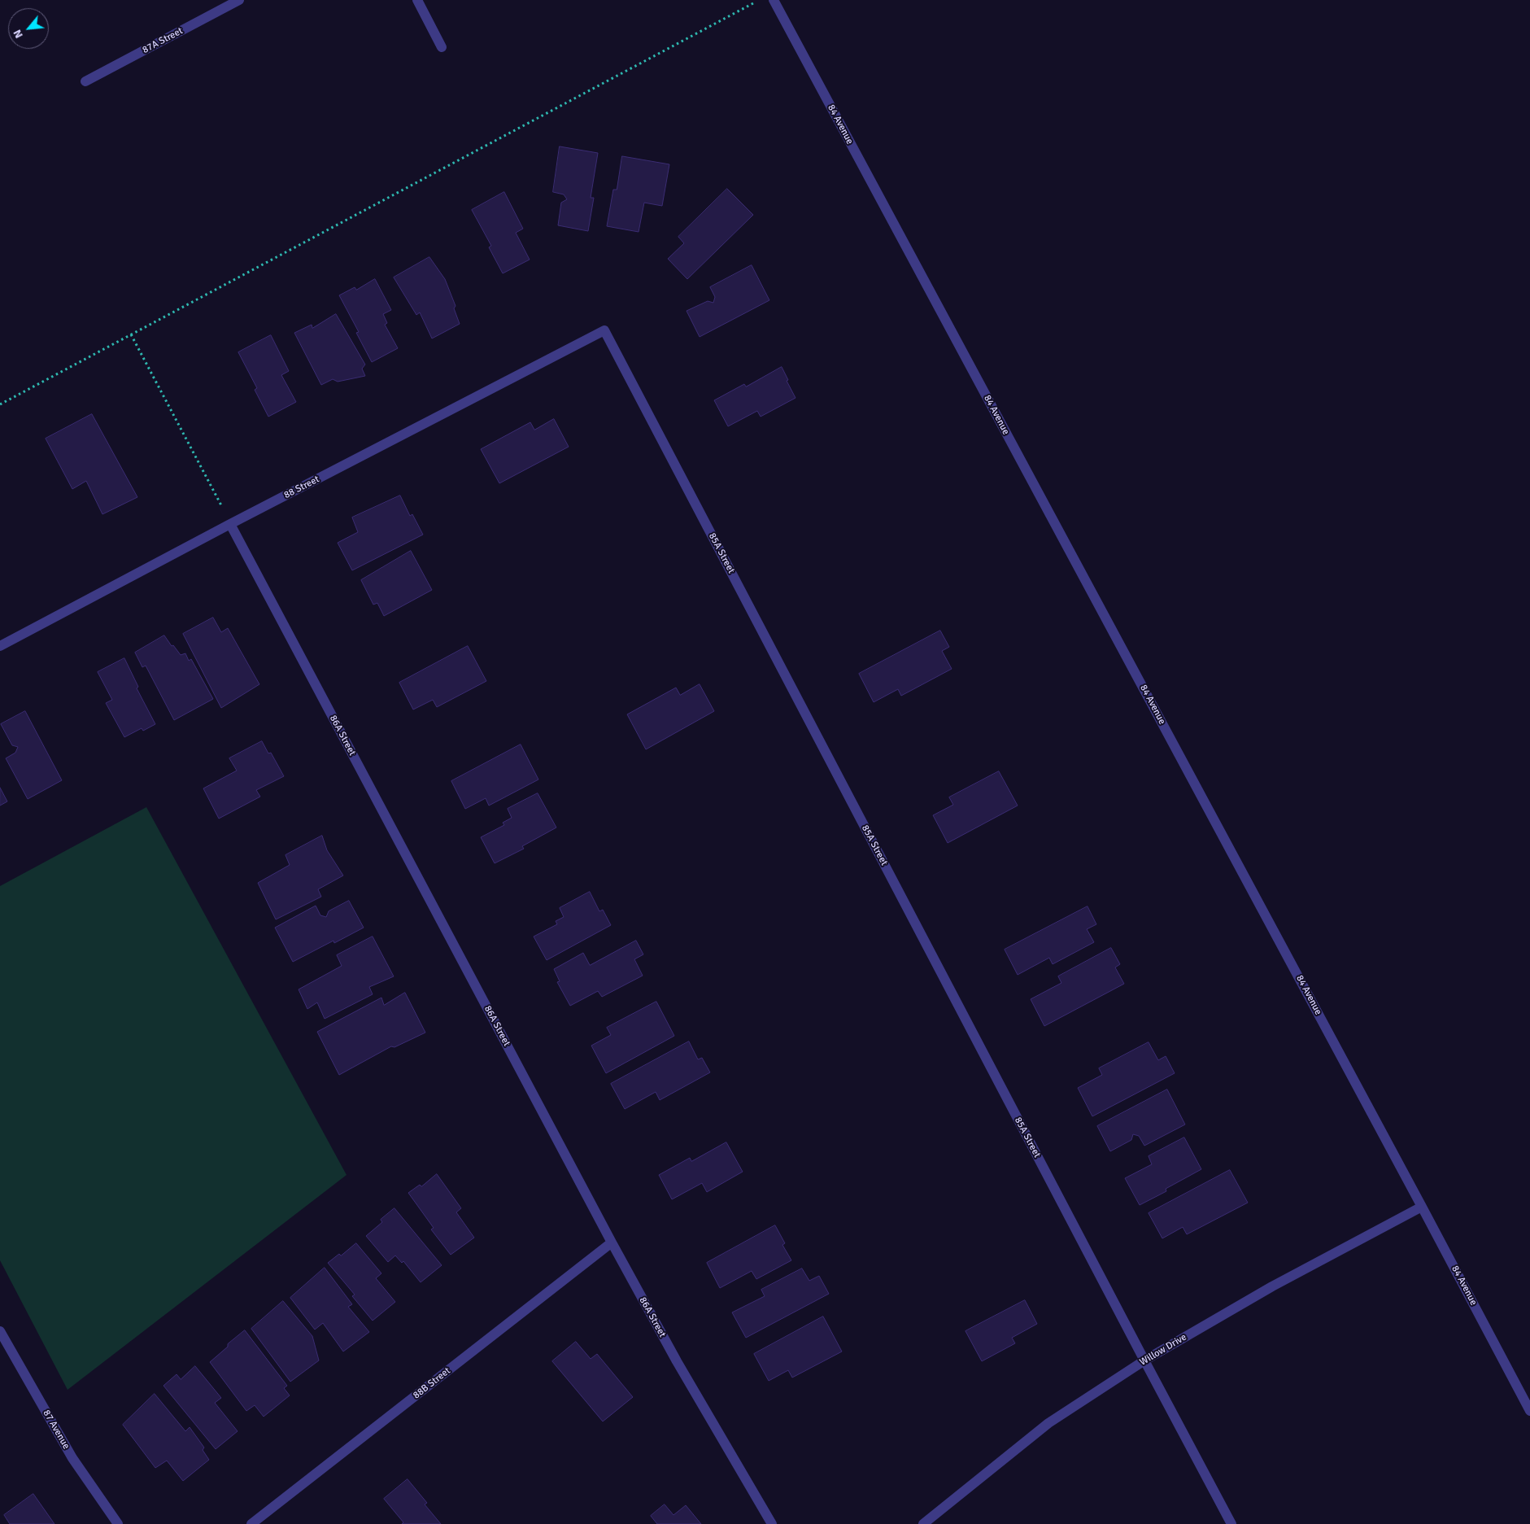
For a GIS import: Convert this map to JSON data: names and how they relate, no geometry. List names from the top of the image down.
{
  "streets": {
    "street": [
      "87A Street",
      "84 Avenue",
      "88 Street",
      "85A Street",
      "86A Street",
      "Willow Drive",
      "88B Street",
      "87 Avenue"
    ]
  },
  "crossings": [
    ["84 Avenue", "Willow Drive"],
    ["88 Street", "85A Street"],
    ["88 Street", "86A Street"],
    ["85A Street", "Willow Drive"],
    ["86A Street", "88B Street"]
  ],
  "north": "bottom left"
}
